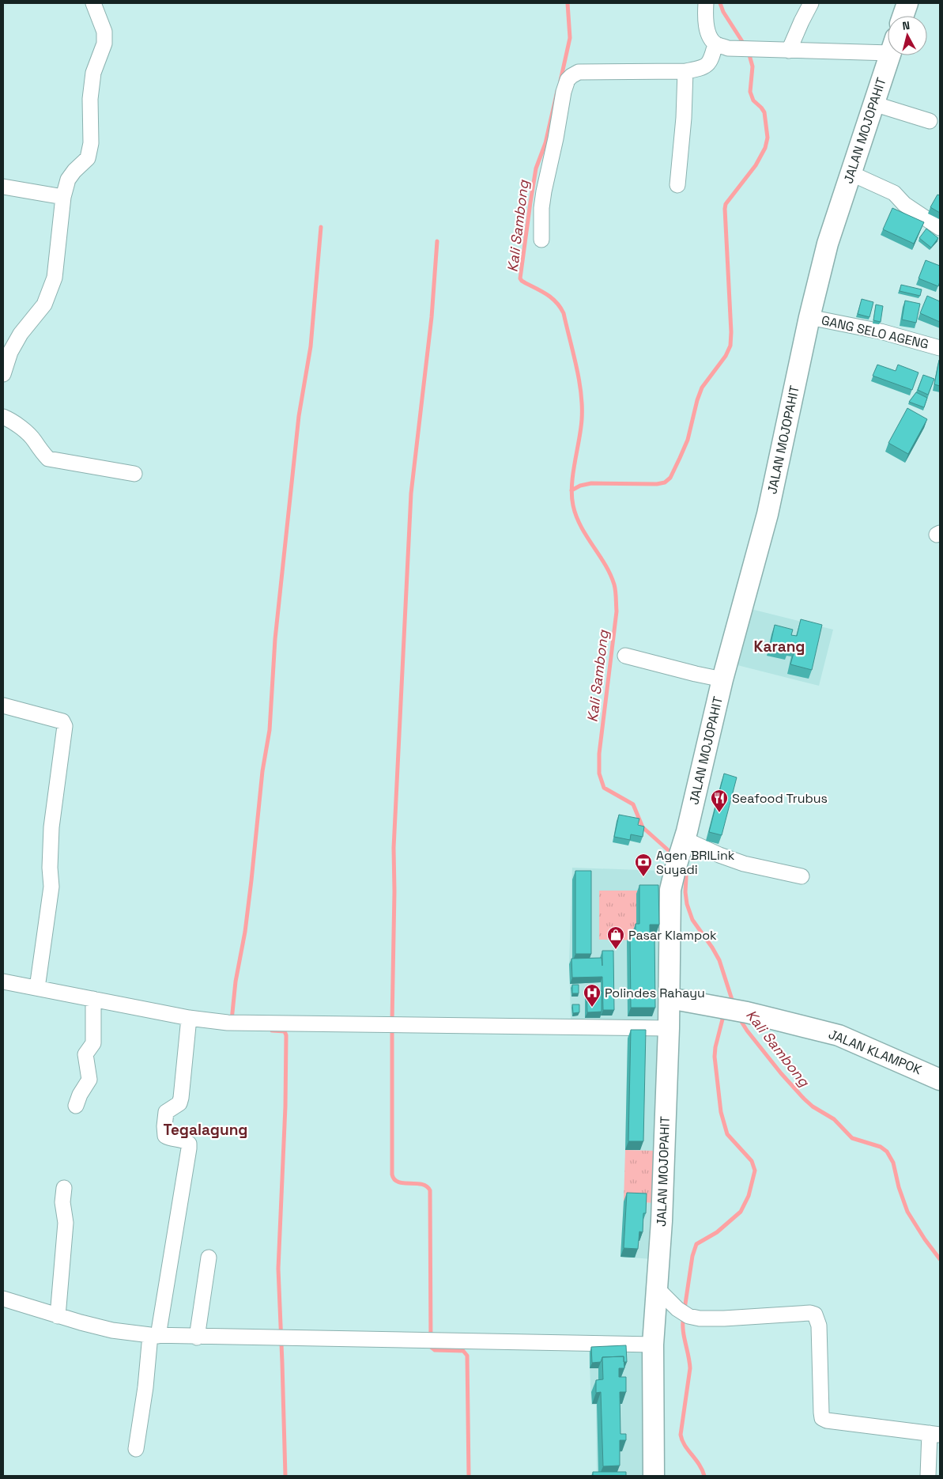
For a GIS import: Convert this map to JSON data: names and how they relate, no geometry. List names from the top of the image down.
{
  "streets": {
    "street": ["JALAN MOJOPAHIT", "GANG SELO AGENG", "JALAN KLAMPOK"]
  },
  "crossings": [
    ["JALAN MOJOPAHIT", "GANG SELO AGENG"],
    ["JALAN MOJOPAHIT", "JALAN KLAMPOK"]
  ],
  "districts": ["Karang", "Tegalagung"],
  "water": ["Kali Sambong"],
  "places": {
    "restaurant": ["Seafood Trubus"],
    "bank": ["Agen BRILink Suyadi"],
    "shop": ["Pasar Klampok"],
    "hospital": ["Polindes Rahayu"]
  },
  "north": "top"
}
